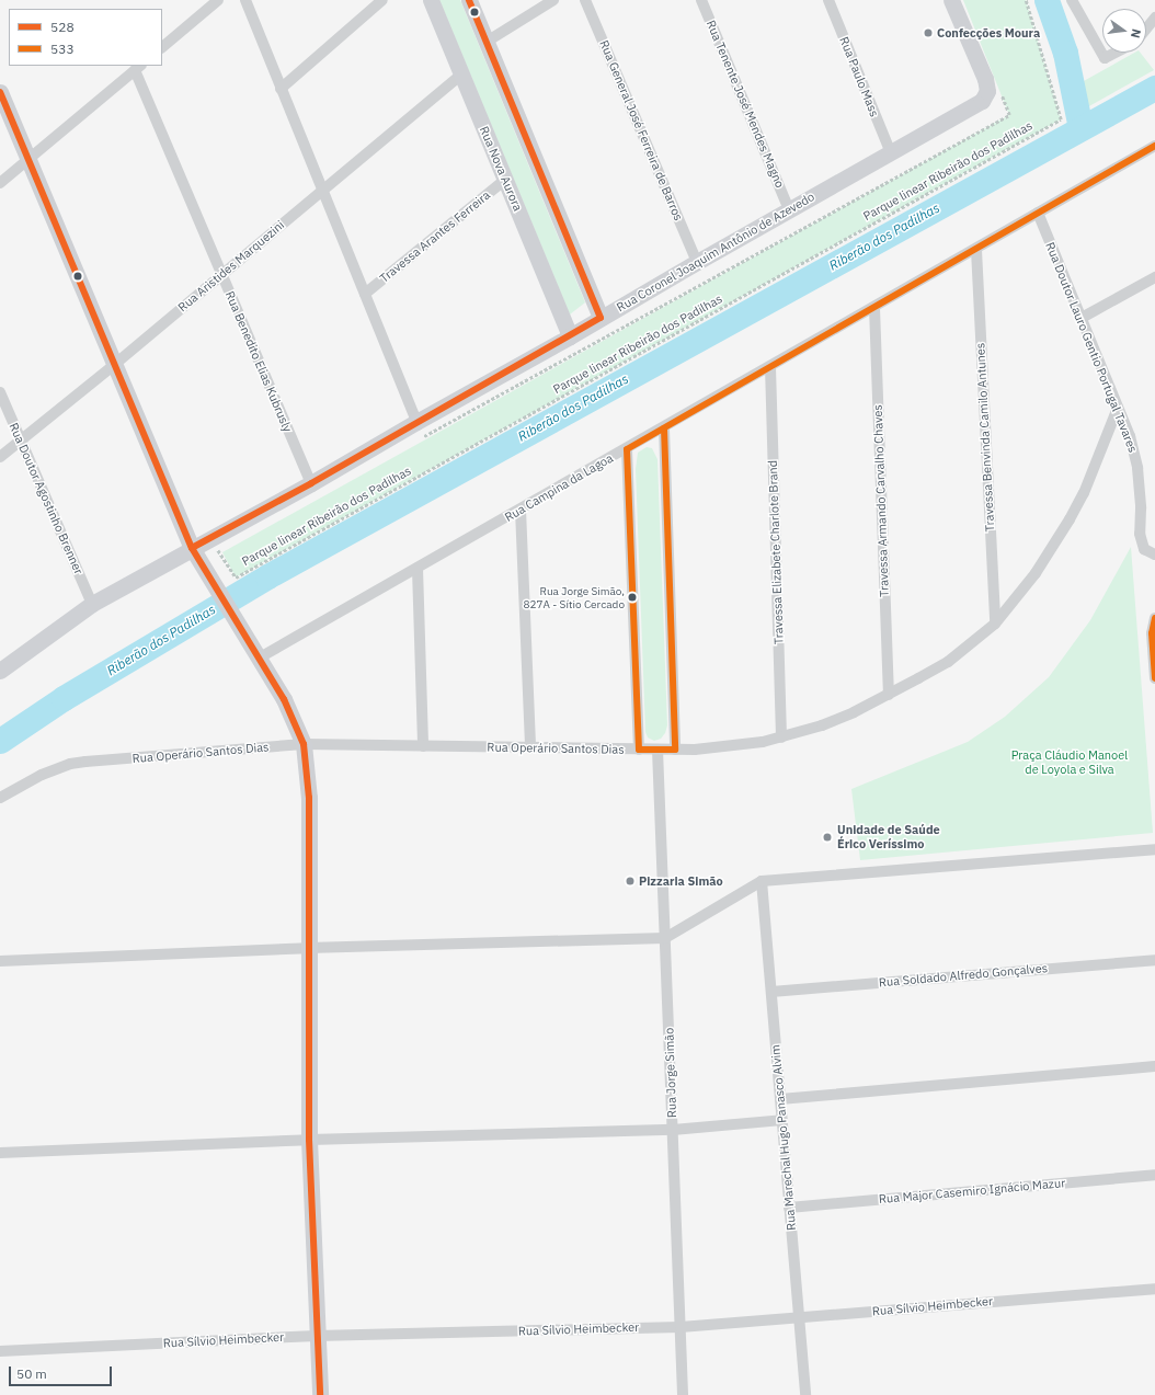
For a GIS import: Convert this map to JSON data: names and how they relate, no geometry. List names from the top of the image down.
{
  "streets": {
    "main road": ["Rua Nova Aurora", "Rua Coronel Joaquim Antônio de Azevedo"],
    "street": [
      "Rua Paulo Mass",
      "Rua Tenente José Mendes Magno",
      "Rua General José Ferreira de Barros",
      "Travessa Arantes Ferreira",
      "Rua Aristides Marquezini",
      "Rua Doutor Lauro Gentio Portugal Tavares",
      "Rua Benedito Elias Kubrusly",
      "Travessa Benvinda Camilo Antunes",
      "Rua Campina da Lagoa",
      "Rua Doutor Agostinho Brenner",
      "Travessa Armando Carvalho Chaves",
      "Travessa Elizabete Charlote Brand",
      "Rua Operário Santos Dias",
      "Rua Soldado Alfredo Gonçalves",
      "Rua Jorge Simão",
      "Rua Marechal Hugo Panasco Alvim",
      "Rua Major Casemiro Ignácio Mazur",
      "Rua Sílvio Heimbecker"
    ],
    "path": ["Parque linear Ribeirão dos Padilhas"]
  },
  "crossings": [
    ["Rua Paulo Mass", "Rua Coronel Joaquim Antônio de Azevedo"],
    ["Rua Tenente José Mendes Magno", "Rua Coronel Joaquim Antônio de Azevedo"],
    ["Rua General José Ferreira de Barros", "Rua Coronel Joaquim Antônio de Azevedo"],
    ["Rua Nova Aurora", "Travessa Arantes Ferreira"],
    ["Rua Nova Aurora", "Rua Coronel Joaquim Antônio de Azevedo"],
    ["Rua Nova Aurora", "Rua Aristides Marquezini"],
    ["Rua Coronel Joaquim Antônio de Azevedo", "Rua Benedito Elias Kubrusly"],
    ["Rua Coronel Joaquim Antônio de Azevedo", "Rua Doutor Agostinho Brenner"],
    ["Rua Aristides Marquezini", "Rua Benedito Elias Kubrusly"],
    ["Rua Aristides Marquezini", "Rua Doutor Agostinho Brenner"],
    ["Rua Doutor Lauro Gentio Portugal Tavares", "Rua Campina da Lagoa"],
    ["Rua Doutor Lauro Gentio Portugal Tavares", "Rua Operário Santos Dias"],
    ["Travessa Benvinda Camilo Antunes", "Rua Campina da Lagoa"],
    ["Travessa Benvinda Camilo Antunes", "Rua Operário Santos Dias"],
    ["Rua Campina da Lagoa", "Travessa Armando Carvalho Chaves"],
    ["Rua Campina da Lagoa", "Travessa Elizabete Charlote Brand"],
    ["Travessa Armando Carvalho Chaves", "Rua Operário Santos Dias"],
    ["Travessa Elizabete Charlote Brand", "Rua Operário Santos Dias"],
    ["Rua Operário Santos Dias", "Rua Jorge Simão"],
    ["Rua Soldado Alfredo Gonçalves", "Rua Marechal Hugo Panasco Alvim"],
    ["Rua Jorge Simão", "Rua Sílvio Heimbecker"],
    ["Rua Marechal Hugo Panasco Alvim", "Rua Major Casemiro Ignácio Mazur"],
    ["Rua Marechal Hugo Panasco Alvim", "Rua Sílvio Heimbecker"]
  ],
  "water": ["Riberão dos Padilhas"],
  "parks": ["Praça Cláudio Manoel de Loyola e Silva"],
  "places": [
    "Confecções Moura",
    "Rua Jorge Simão, 827A - Sítio Cercado",
    "Unidade de Saúde Érico Veríssimo",
    "Pizzaria Simão"
  ],
  "lines": ["transit line 528", "transit line 533"],
  "legend": ["528", "533"],
  "scale_bar": "50 m",
  "north": "right"
}
